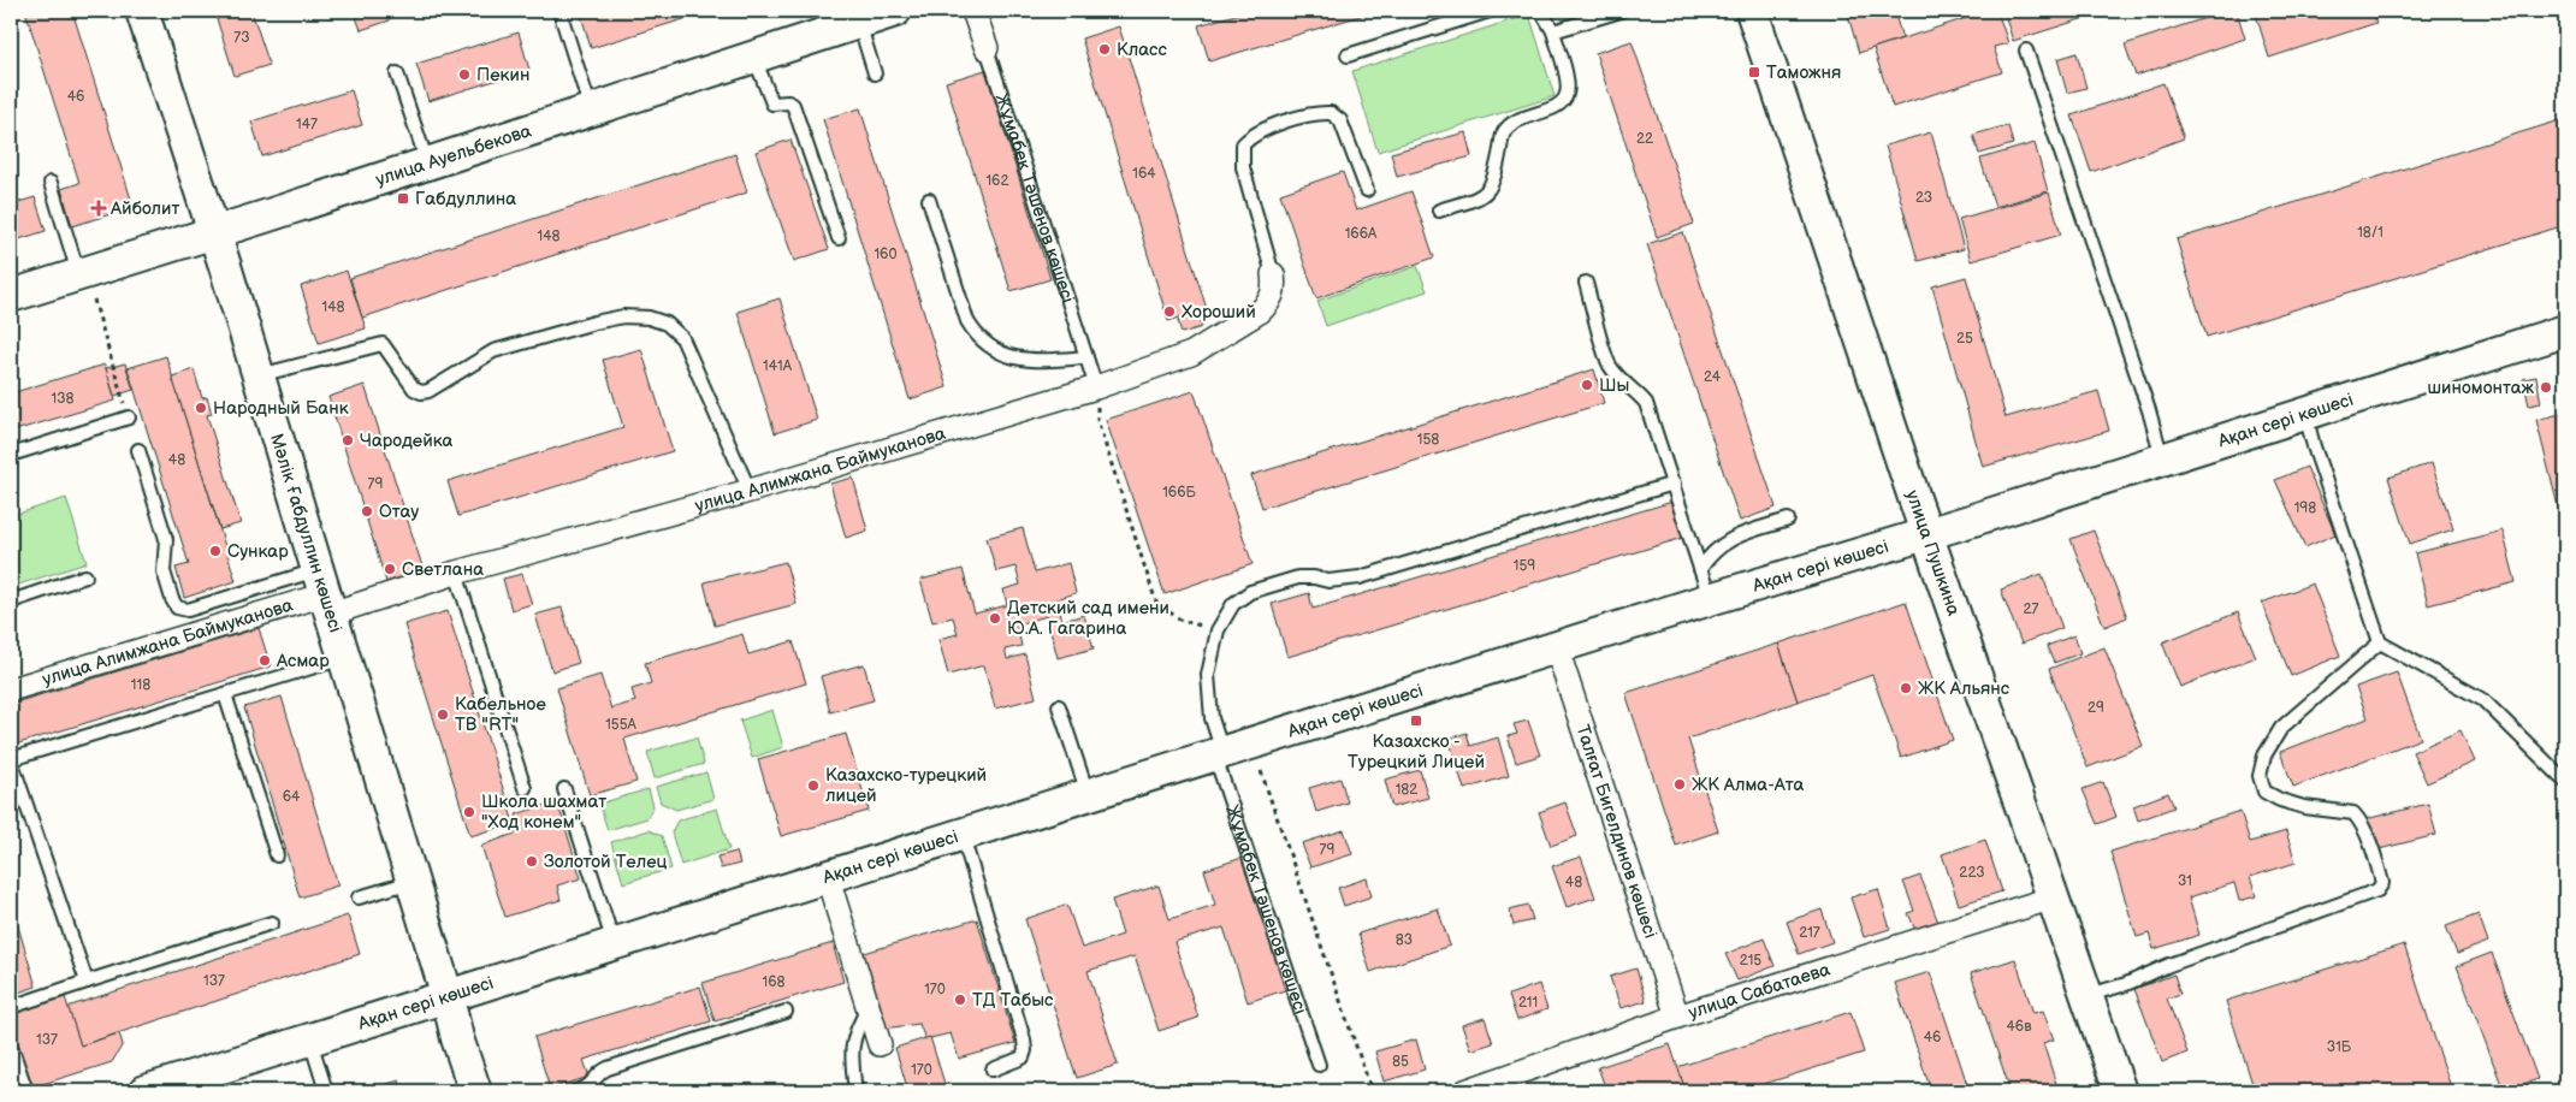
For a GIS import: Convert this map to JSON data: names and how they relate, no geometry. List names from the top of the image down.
{
  "streets": {
    "street": [
      "улица Ауельбекова",
      "Жұмабек Тәшенов көшесі",
      "Ақан сері көшесі",
      "улица Алимжана Баймуканова",
      "Мәлік Ғабдуллин көшесі",
      "улица Пушкина",
      "Талғат Бигелдинов көшесі",
      "улица Сабатаева"
    ]
  },
  "crossings": [
    ["улица Ауельбекова", "Мәлік Ғабдуллин көшесі"],
    ["Жұмабек Тәшенов көшесі", "Ақан сері көшесі"],
    ["Жұмабек Тәшенов көшесі", "улица Алимжана Баймуканова"],
    ["Ақан сері көшесі", "Мәлік Ғабдуллин көшесі"],
    ["Ақан сері көшесі", "улица Пушкина"],
    ["Ақан сері көшесі", "Талғат Бигелдинов көшесі"],
    ["улица Алимжана Баймуканова", "Мәлік Ғабдуллин көшесі"],
    ["улица Пушкина", "улица Сабатаева"],
    ["Талғат Бигелдинов көшесі", "улица Сабатаева"]
  ],
  "places": {
    "other": [
      "Класс",
      "Пекин",
      "Хороший",
      "Шы",
      "шиномонтаж",
      "Народный Банк",
      "Чародейка",
      "Отау",
      "Сункар",
      "Светлана",
      "Детский сад имени Ю.А. Гагарина",
      "Асмар",
      "ЖК Альянс",
      "Кабельное ТВ \"RT\"",
      "ЖК Алма-Ата",
      "Казахско-турецкий лицей",
      "Школа шахмат \"Ход конем\"",
      "Золотой Телец",
      "ТД Табыс"
    ],
    "transit": ["Таможня", "Габдуллина", "Казахско - Турецкий Лицей"],
    "health": ["Айболит"]
  },
  "house_numbers": [
    "73",
    "46",
    "147",
    "22",
    "164",
    "162",
    "23",
    "18/1",
    "166А",
    "148",
    "160",
    "148",
    "25",
    "141А",
    "24",
    "138",
    "158",
    "48",
    "79",
    "166Б",
    "198",
    "159",
    "27",
    "118",
    "29",
    "155А",
    "182",
    "64",
    "79",
    "223",
    "31",
    "48",
    "217",
    "83",
    "215",
    "137",
    "168",
    "170",
    "211",
    "46в",
    "46",
    "137",
    "31Б",
    "85",
    "170"
  ]
}
